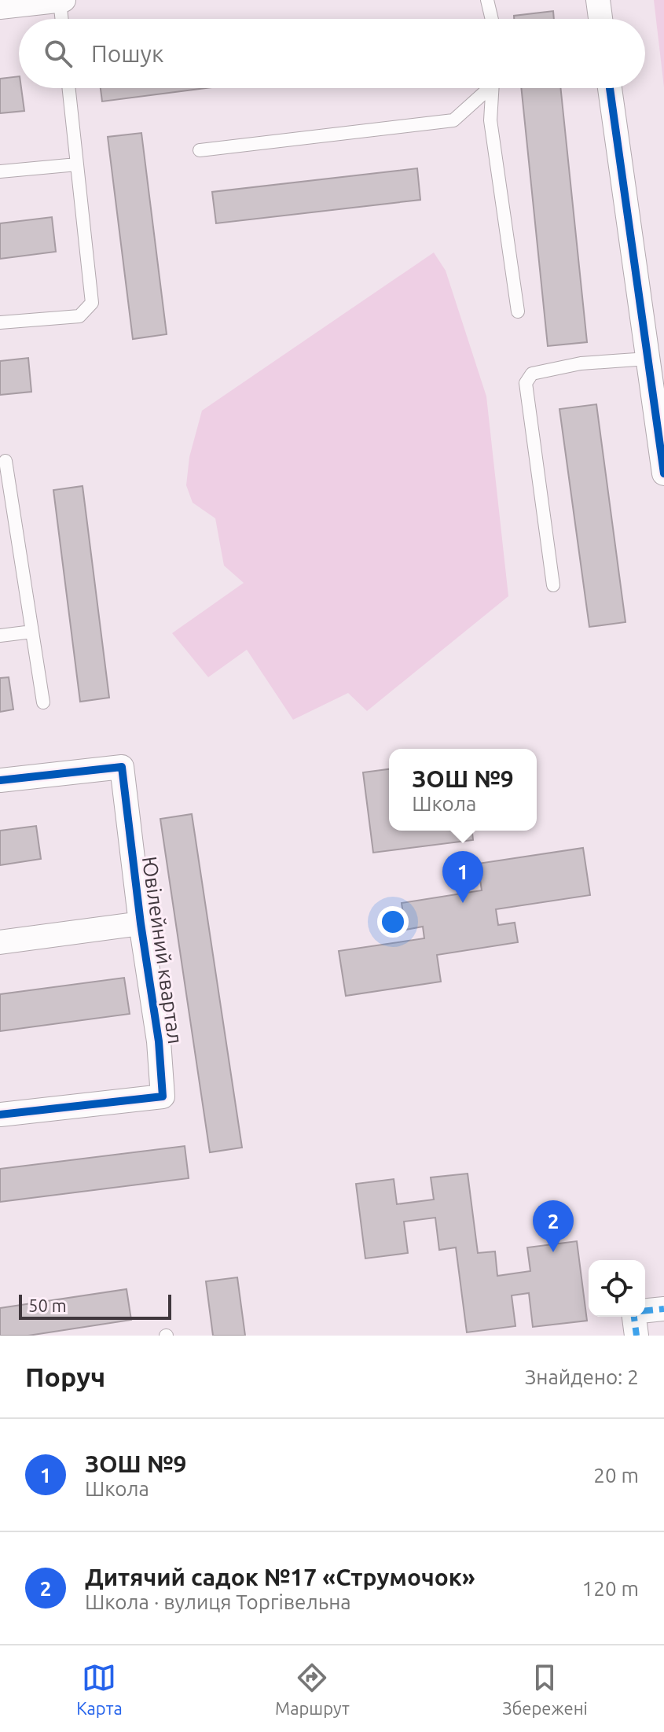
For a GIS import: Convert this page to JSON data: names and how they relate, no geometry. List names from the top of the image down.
{
  "streets": {
    "street": ["Ювілейний квартал"]
  },
  "scale_bar": "50 m",
  "page": {
    "search": "Пошук",
    "popup": ["ЗОШ №9", "Школа"],
    "pins": ["1", "2"],
    "scale": "50 m",
    "heading": ["Поруч", "Знайдено: 2"],
    "list": [
      {
        "mark": "1",
        "name": "ЗОШ №9",
        "note": "Школа",
        "value": "20 m"
      },
      {
        "mark": "2",
        "name": "Дитячий садок №17 «Струмочок»",
        "note": "Школа · вулиця Торгівельна",
        "value": "120 m"
      }
    ],
    "nav": ["Карта", "Маршрут", "Збережені"]
  }
}
